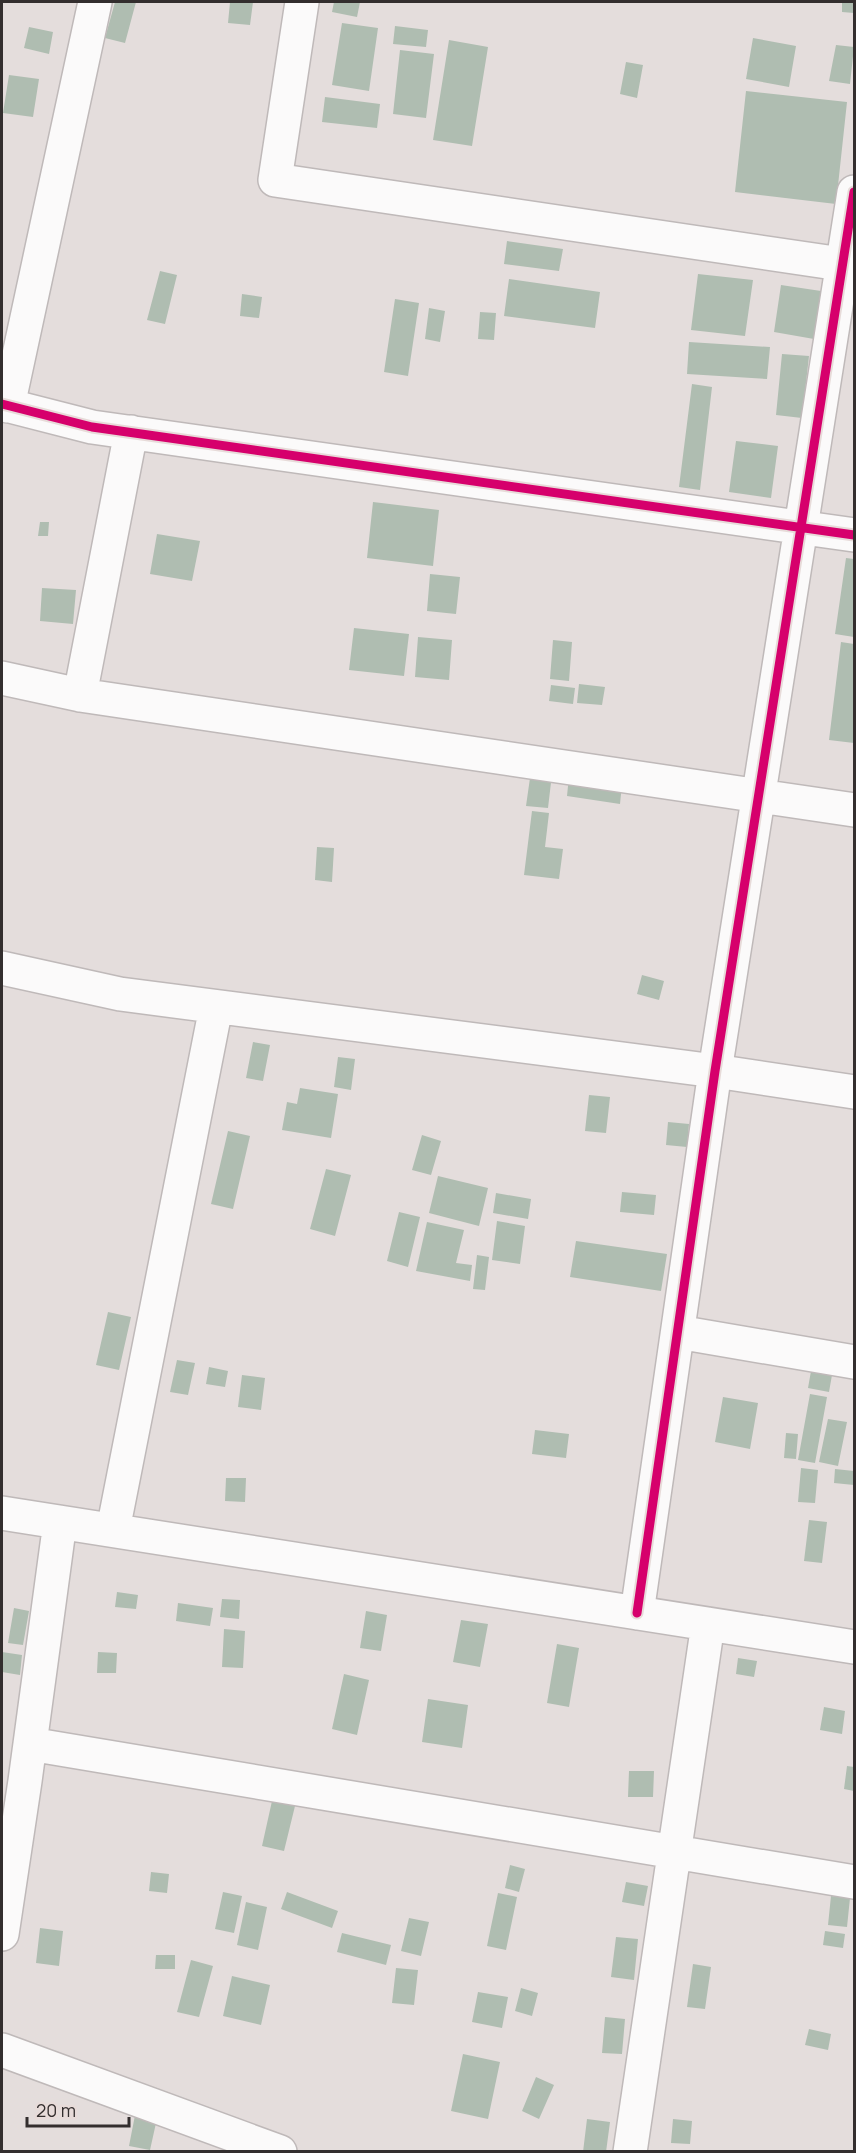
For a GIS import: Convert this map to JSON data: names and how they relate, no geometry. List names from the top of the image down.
{
  "scale_bar": "20 m"
}
